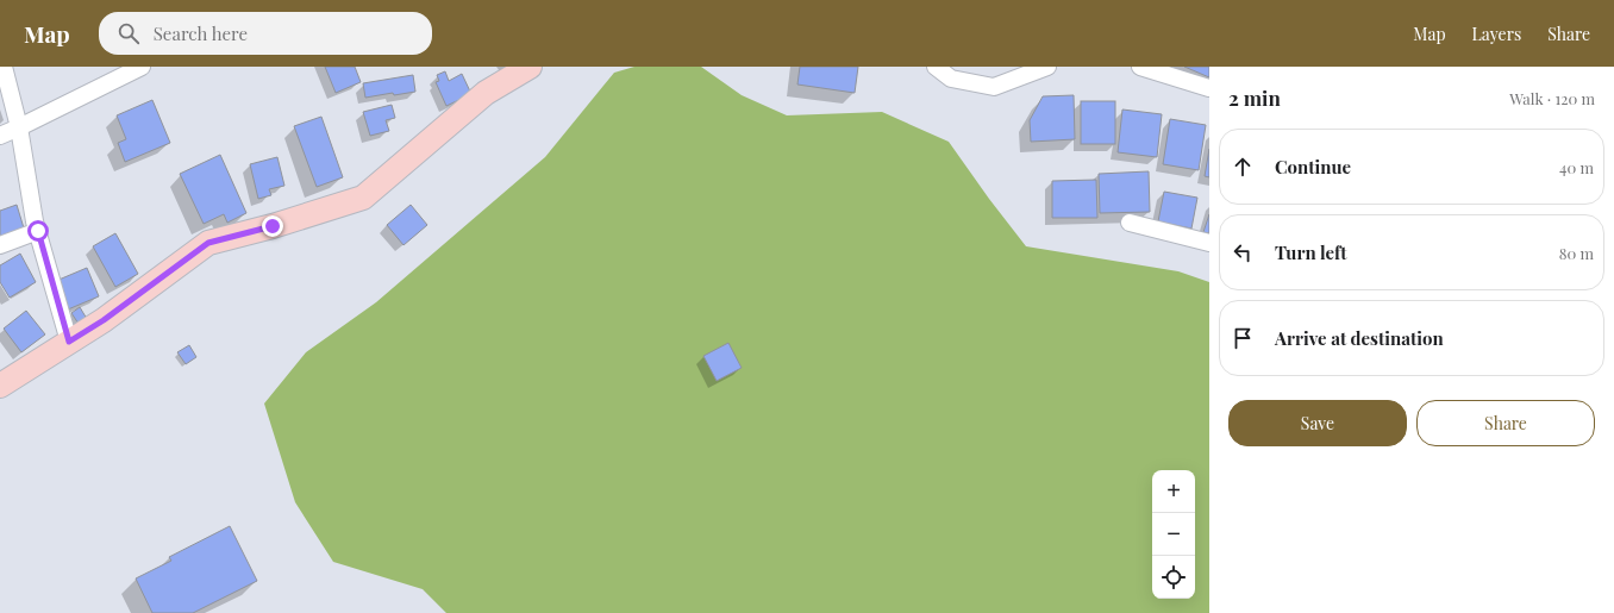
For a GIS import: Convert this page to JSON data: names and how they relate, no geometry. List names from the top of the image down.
{
  "page": {
    "header": "Map",
    "search": "Search here",
    "nav": ["Map", "Layers", "Share"],
    "heading": ["2 min", "Walk · 120 m"],
    "list": [
      ["Continue", "40 m"],
      ["Turn left", "80 m"],
      "Arrive at destination"
    ],
    "buttons": ["Save", "Share"],
    "map_buttons": ["+", "−"]
  }
}
